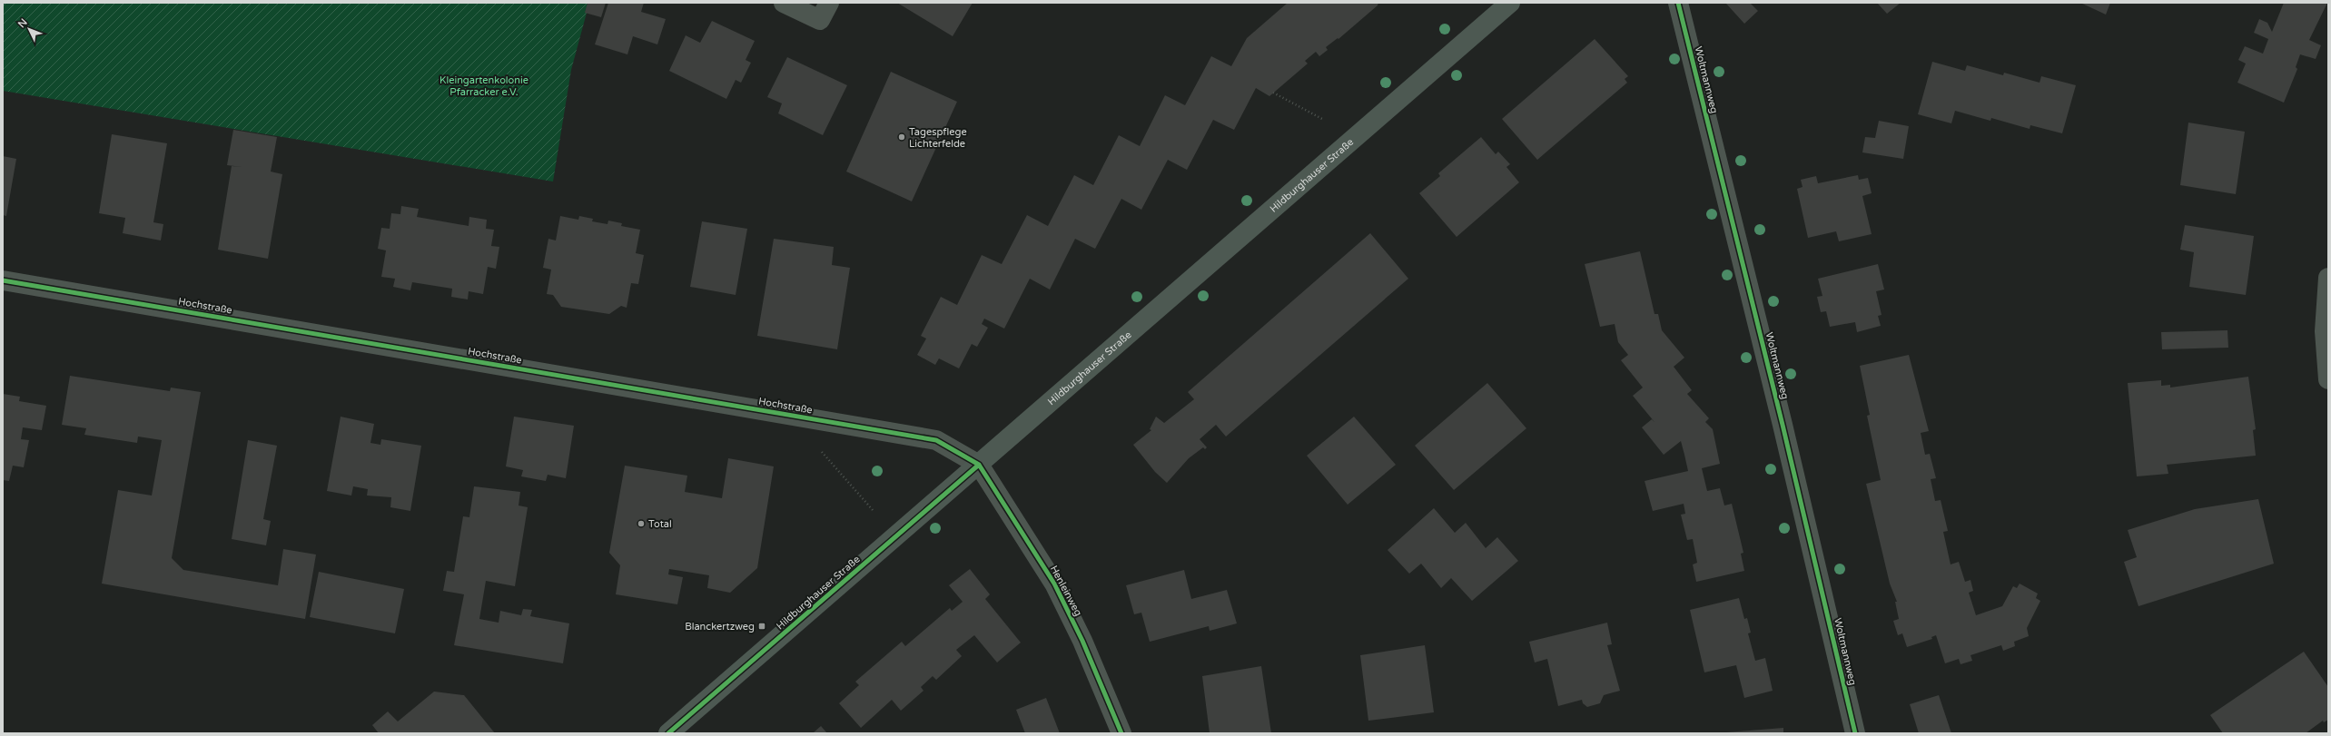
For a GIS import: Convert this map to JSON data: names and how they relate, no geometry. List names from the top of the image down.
{
  "streets": {
    "main road": ["Hildburghauser Straße"],
    "street": ["Woltmannweg", "Hochstraße", "Henleinweg"]
  },
  "crossings": [
    ["Hildburghauser Straße", "Hochstraße"],
    ["Hildburghauser Straße", "Henleinweg"],
    ["Hochstraße", "Henleinweg"]
  ],
  "parks": ["Kleingartenkolonie Pfarracker e.V."],
  "places": {
    "other": ["Tagespflege Lichterfelde", "Total"],
    "transit": ["Blanckertzweg"]
  },
  "north": "top left"
}
